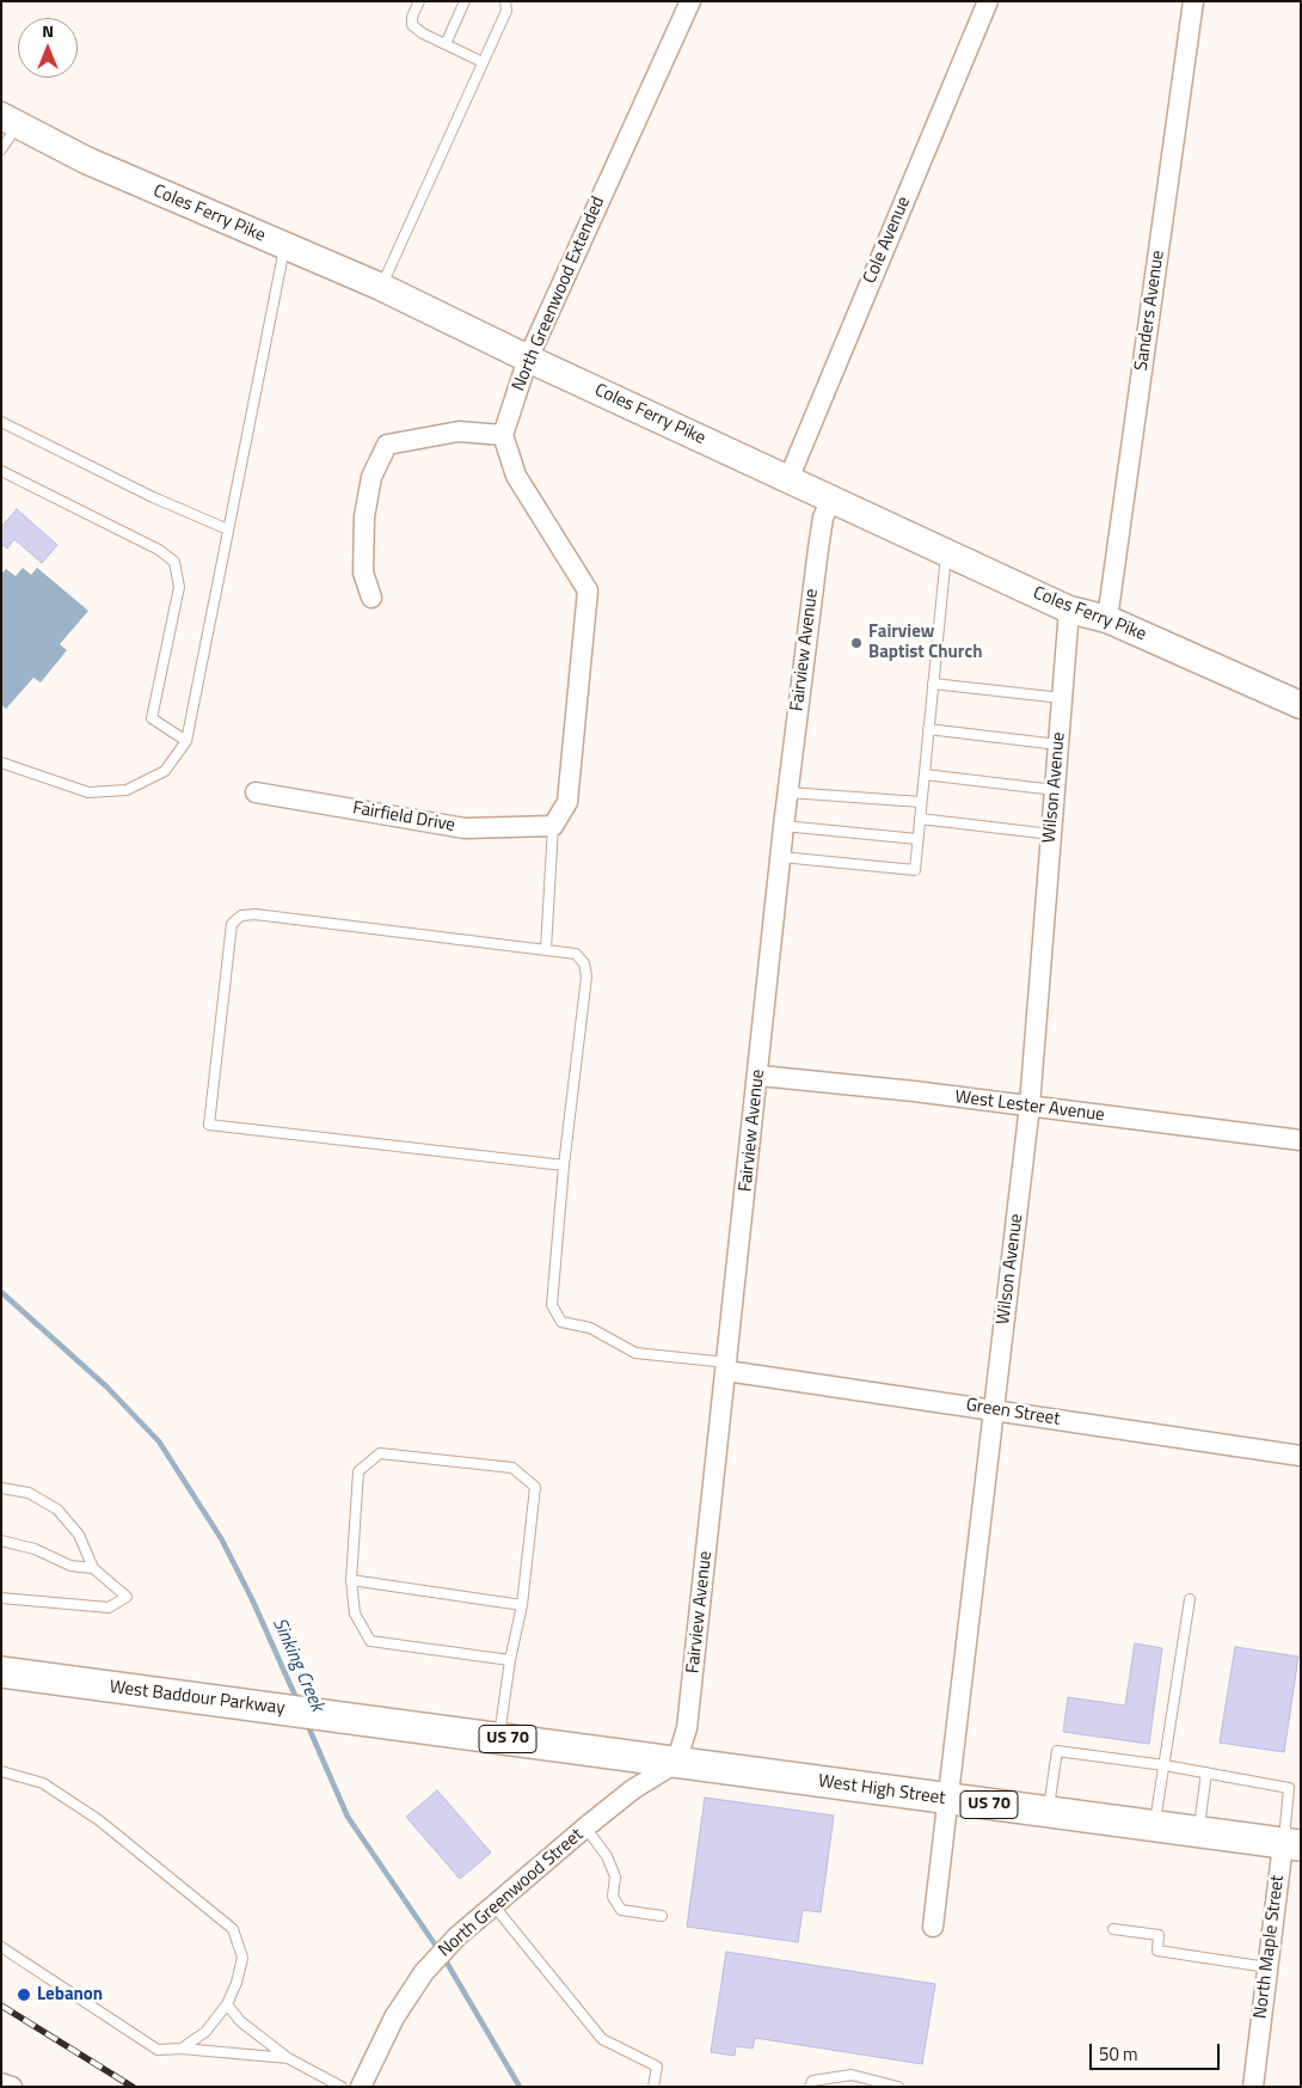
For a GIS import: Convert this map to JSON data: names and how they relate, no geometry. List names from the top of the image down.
{
  "streets": {
    "main road": ["West Baddour Parkway", "US 70", "West High Street"],
    "street": [
      "Coles Ferry Pike",
      "Cole Avenue",
      "North Greenwood Extended",
      "Sanders Avenue",
      "Fairview Avenue",
      "Wilson Avenue",
      "Fairfield Drive",
      "West Lester Avenue",
      "Green Street",
      "North Greenwood Street",
      "North Maple Street"
    ]
  },
  "crossings": [
    ["Coles Ferry Pike", "Cole Avenue"],
    ["Coles Ferry Pike", "North Greenwood Extended"],
    ["Coles Ferry Pike", "Sanders Avenue"],
    ["Coles Ferry Pike", "Fairview Avenue"],
    ["Coles Ferry Pike", "Wilson Avenue"],
    ["Fairview Avenue", "West Lester Avenue"],
    ["Fairview Avenue", "Green Street"],
    ["Fairview Avenue", "West Baddour Parkway"],
    ["Fairview Avenue", "West High Street"],
    ["Fairview Avenue", "North Greenwood Street"],
    ["Wilson Avenue", "West Lester Avenue"],
    ["Wilson Avenue", "Green Street"],
    ["Wilson Avenue", "West High Street"],
    ["West Baddour Parkway", "West High Street"],
    ["West Baddour Parkway", "North Greenwood Street"],
    ["West High Street", "North Greenwood Street"],
    ["West High Street", "North Maple Street"]
  ],
  "water": ["Sinking Creek"],
  "places": ["Fairview Baptist Church", "Lebanon"],
  "scale_bar": "50 m",
  "north": "top"
}
